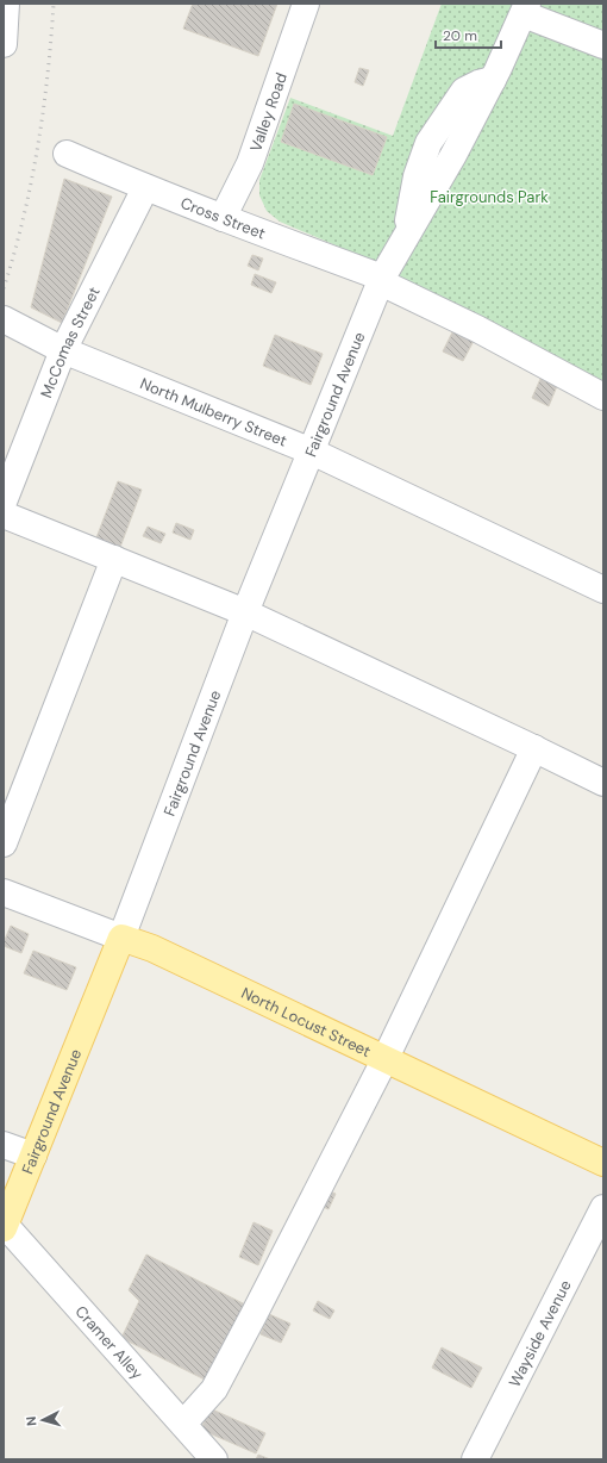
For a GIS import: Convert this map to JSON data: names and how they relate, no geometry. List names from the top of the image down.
{
  "streets": {
    "main road": ["Fairground Avenue", "North Locust Street"],
    "street": [
      "Valley Road",
      "Cross Street",
      "McComas Street",
      "North Mulberry Street",
      "Wayside Avenue",
      "Cramer Alley"
    ]
  },
  "crossings": [
    ["Valley Road", "Cross Street"],
    ["Cross Street", "McComas Street"],
    ["Cross Street", "Fairground Avenue"],
    ["McComas Street", "North Mulberry Street"],
    ["Fairground Avenue", "North Mulberry Street"],
    ["Fairground Avenue", "North Locust Street"],
    ["Fairground Avenue", "Cramer Alley"]
  ],
  "parks": ["Fairgrounds Park"],
  "scale_bar": "20 m",
  "north": "left"
}
